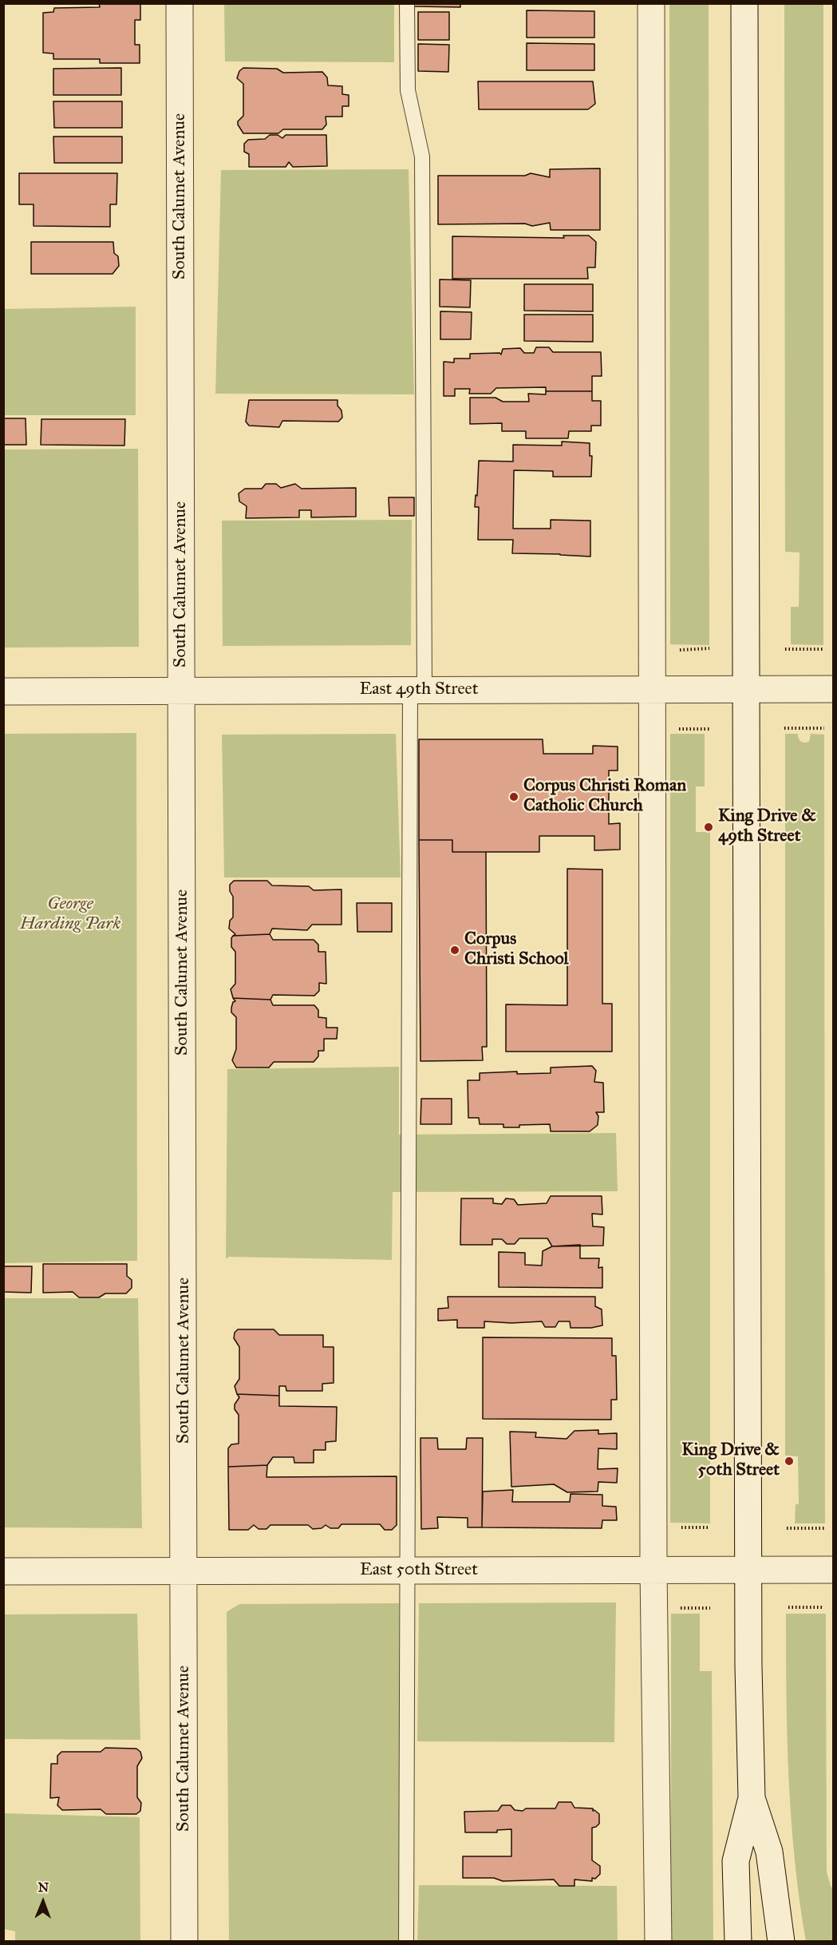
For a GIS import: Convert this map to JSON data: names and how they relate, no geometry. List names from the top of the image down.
{
  "streets": {
    "street": ["South Calumet Avenue", "East 49th Street", "East 50th Street"]
  },
  "crossings": [
    ["South Calumet Avenue", "East 49th Street"],
    ["South Calumet Avenue", "East 50th Street"]
  ],
  "parks": ["George Harding Park"],
  "places": [
    "Corpus Christi Roman Catholic Church",
    "King Drive & 49th Street",
    "Corpus Christi School",
    "King Drive & 50th Street"
  ],
  "north": "top"
}
